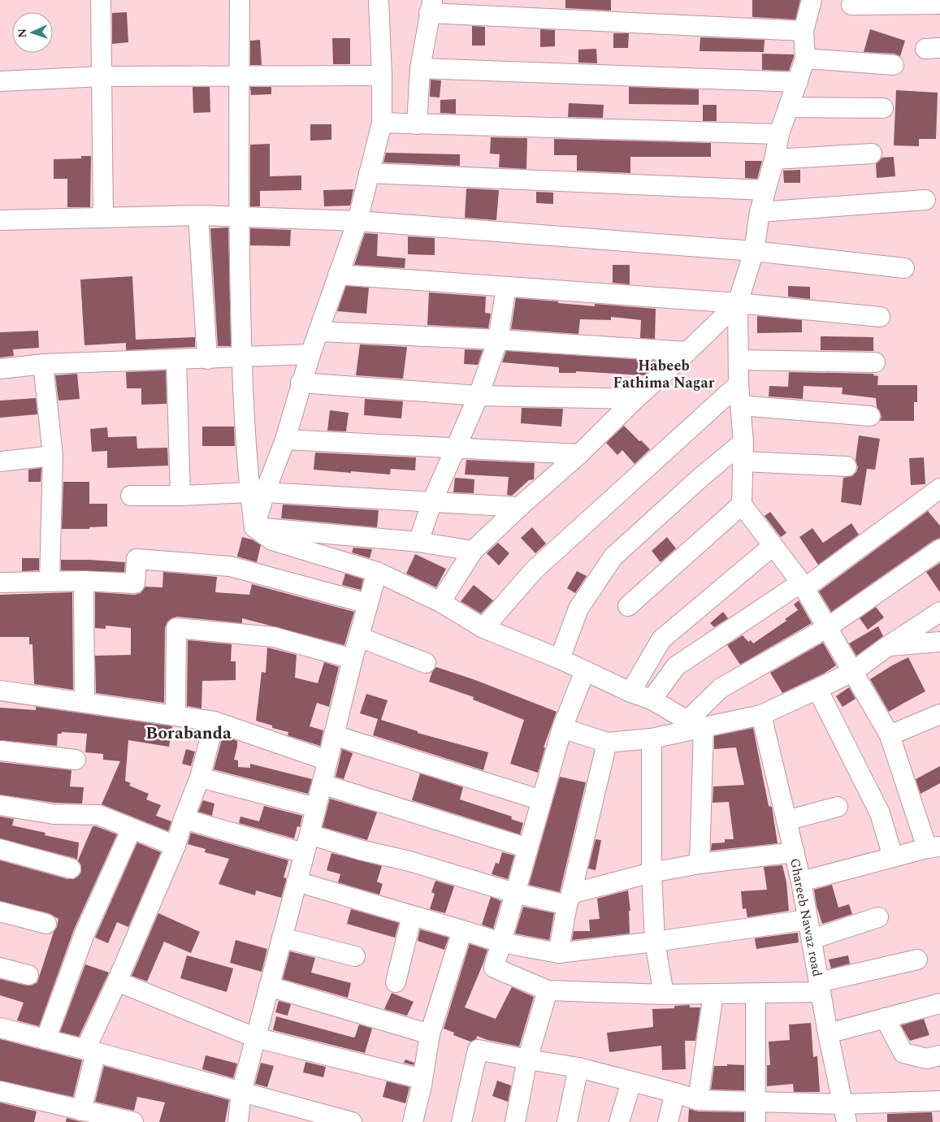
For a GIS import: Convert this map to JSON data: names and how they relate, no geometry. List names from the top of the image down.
{
  "streets": {
    "street": ["Ghareeb Nawaz road"]
  },
  "districts": ["Habeeb Fathima Nagar", "Borabanda"],
  "north": "left"
}
